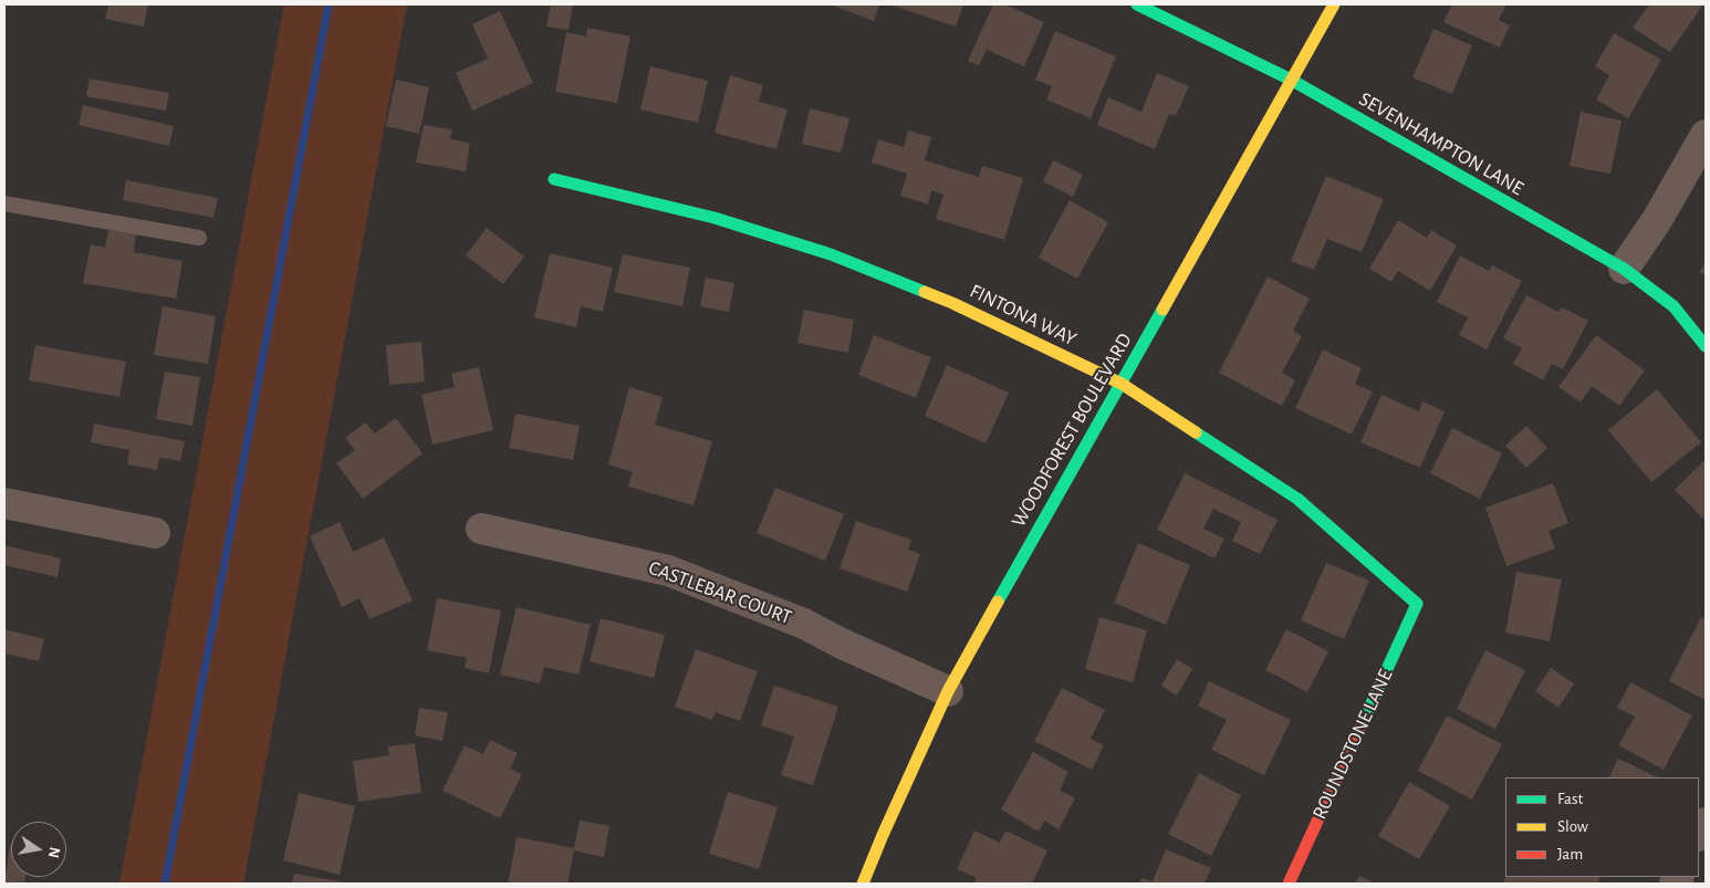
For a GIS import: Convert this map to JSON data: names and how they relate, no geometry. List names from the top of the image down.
{
  "streets": {
    "street": [
      "SEVENHAMPTON LANE",
      "FINTONA WAY",
      "WOODFOREST BOULEVARD",
      "CASTLEBAR COURT",
      "ROUNDSTONE LANE"
    ]
  },
  "crossings": [
    ["SEVENHAMPTON LANE", "WOODFOREST BOULEVARD"],
    ["FINTONA WAY", "WOODFOREST BOULEVARD"],
    ["FINTONA WAY", "ROUNDSTONE LANE"],
    ["WOODFOREST BOULEVARD", "CASTLEBAR COURT"]
  ],
  "legend": ["Fast", "Slow", "Jam"],
  "north": "right"
}
